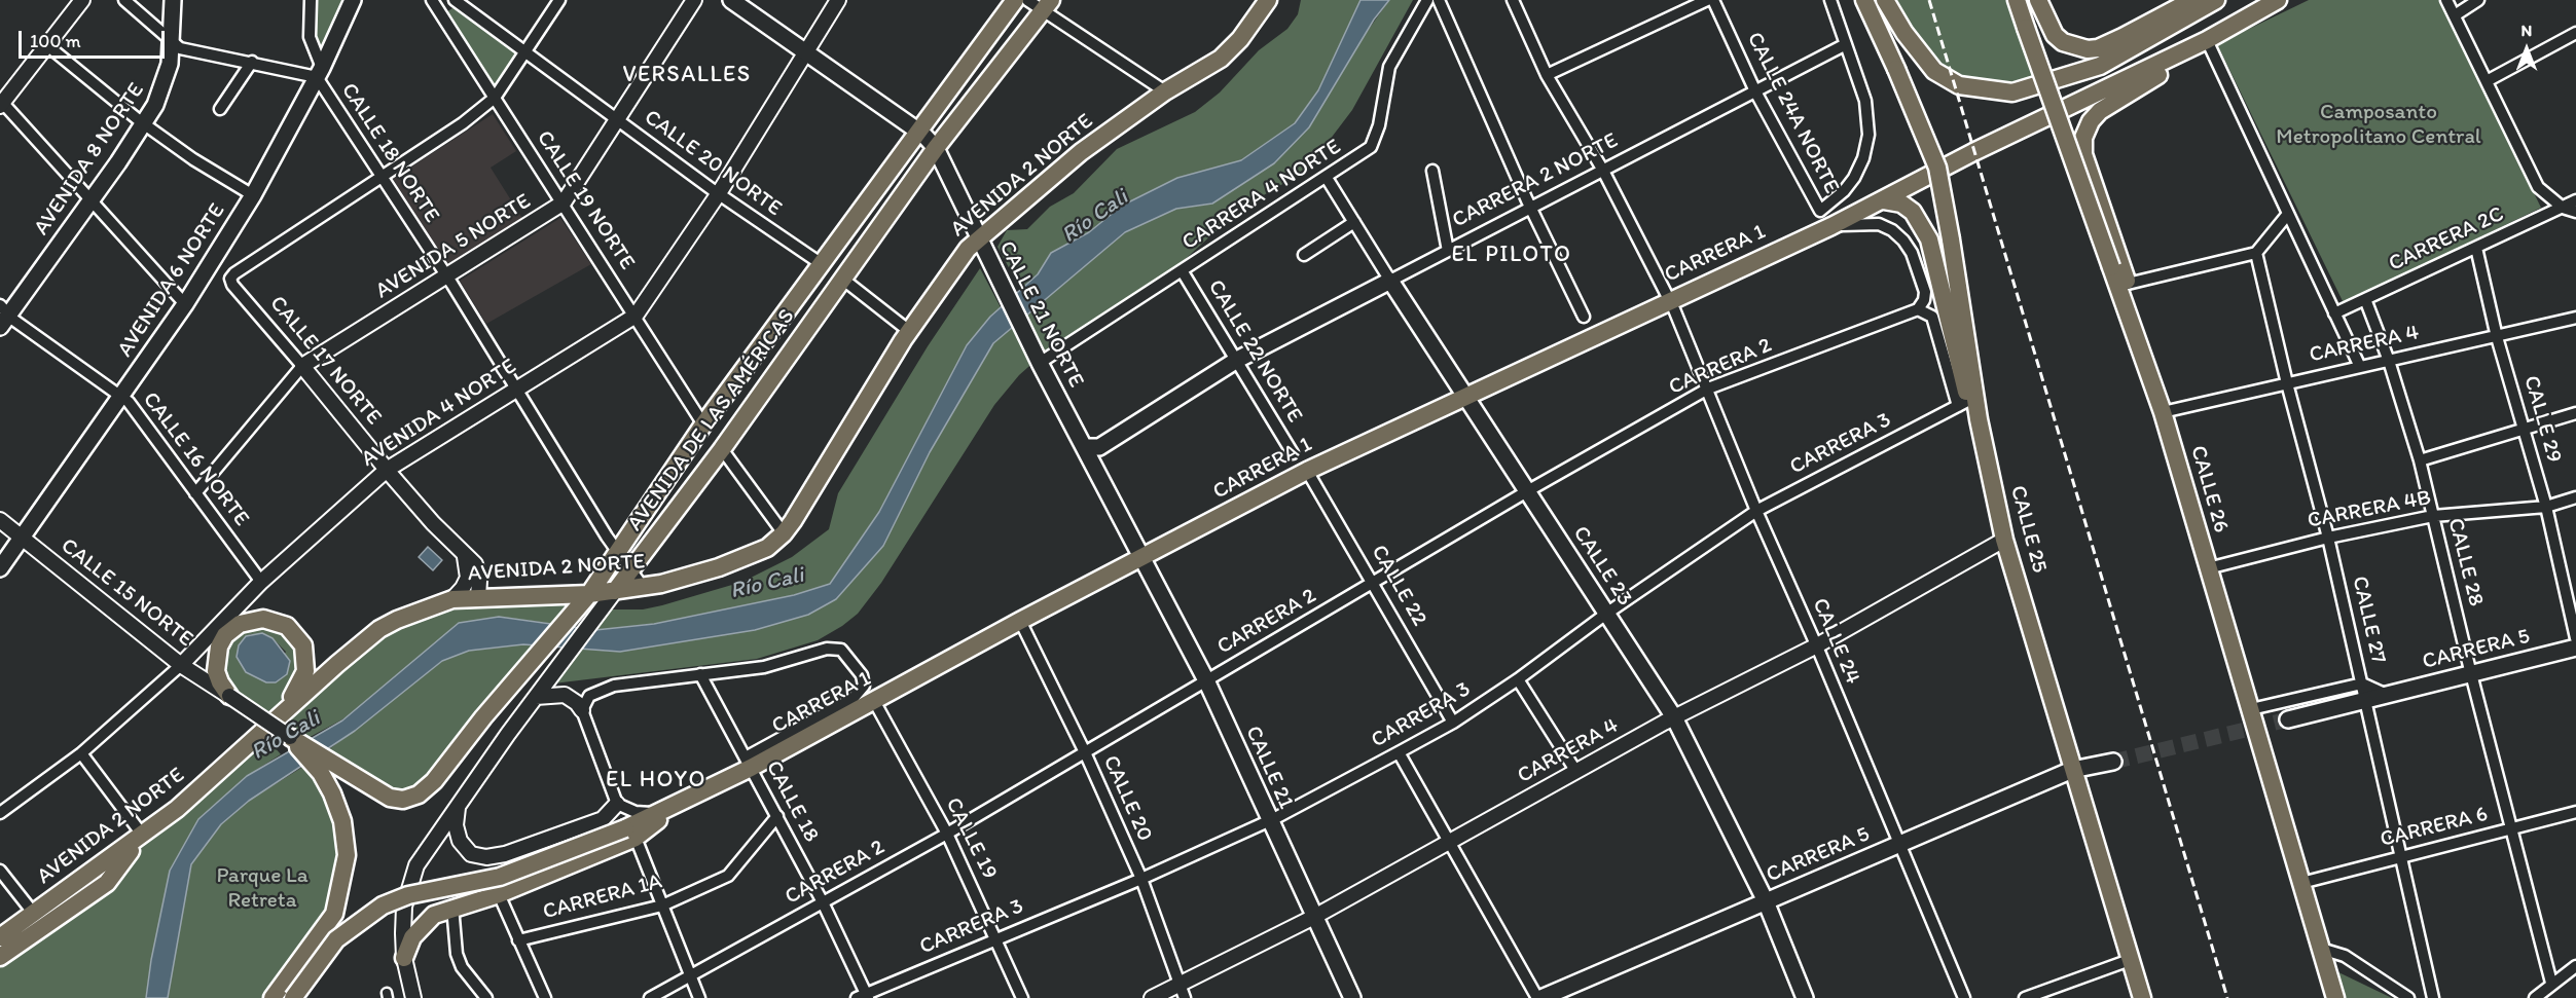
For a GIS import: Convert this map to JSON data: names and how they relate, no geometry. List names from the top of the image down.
{
  "streets": {
    "main road": [
      "AVENIDA 8 NORTE",
      "AVENIDA 2 NORTE",
      "CARRERA 2 NORTE",
      "CARRERA 1",
      "AVENIDA 6 NORTE",
      "CALLE 21 NORTE",
      "AVENIDA DE LAS AMÉRICAS",
      "CALLE 26",
      "CALLE 25",
      "CALLE 23",
      "CARRERA 5",
      "CALLE 21"
    ],
    "street": [
      "CALLE 24A NORTE",
      "CALLE 18 NORTE",
      "CALLE 20 NORTE",
      "CARRERA 4 NORTE",
      "CALLE 19 NORTE",
      "CARRERA 2C",
      "AVENIDA 5 NORTE",
      "CARRERA 4",
      "CALLE 22 NORTE",
      "CALLE 17 NORTE",
      "CARRERA 2",
      "AVENIDA 4 NORTE",
      "CALLE 29",
      "CARRERA 3",
      "CALLE 16 NORTE",
      "CARRERA 4B",
      "CALLE 28",
      "CALLE 22",
      "CALLE 15 NORTE",
      "CALLE 27",
      "CALLE 24",
      "CALLE 20",
      "CALLE 18",
      "CARRERA 6",
      "CALLE 19",
      "CARRERA 1A"
    ]
  },
  "crossings": [
    ["CALLE 24A NORTE", "CARRERA 2 NORTE"],
    ["CALLE 18 NORTE", "AVENIDA 8 NORTE"],
    ["CALLE 18 NORTE", "AVENIDA 2 NORTE"],
    ["CALLE 18 NORTE", "AVENIDA 5 NORTE"],
    ["CALLE 18 NORTE", "AVENIDA 6 NORTE"],
    ["CALLE 18 NORTE", "CALLE 17 NORTE"],
    ["CALLE 18 NORTE", "AVENIDA 4 NORTE"],
    ["CALLE 18 NORTE", "AVENIDA DE LAS AMÉRICAS"],
    ["AVENIDA 8 NORTE", "CALLE 16 NORTE"],
    ["CALLE 20 NORTE", "CALLE 19 NORTE"],
    ["CALLE 20 NORTE", "AVENIDA 5 NORTE"],
    ["CALLE 20 NORTE", "AVENIDA 4 NORTE"],
    ["CALLE 20 NORTE", "AVENIDA DE LAS AMÉRICAS"],
    ["AVENIDA 2 NORTE", "CALLE 21 NORTE"],
    ["AVENIDA 2 NORTE", "CALLE 17 NORTE"],
    ["AVENIDA 2 NORTE", "AVENIDA DE LAS AMÉRICAS"],
    ["CARRERA 2 NORTE", "CALLE 21 NORTE"],
    ["CARRERA 2 NORTE", "CALLE 22 NORTE"],
    ["CARRERA 2 NORTE", "CALLE 23"],
    ["CARRERA 2 NORTE", "CALLE 24"],
    ["CARRERA 4 NORTE", "CALLE 21 NORTE"],
    ["CARRERA 4 NORTE", "CALLE 22 NORTE"],
    ["CARRERA 4 NORTE", "CALLE 23"],
    ["CALLE 19 NORTE", "AVENIDA 5 NORTE"],
    ["CALLE 19 NORTE", "AVENIDA 4 NORTE"],
    ["CALLE 19 NORTE", "AVENIDA DE LAS AMÉRICAS"],
    ["CARRERA 2C", "CALLE 29"],
    ["CARRERA 2C", "CALLE 28"],
    ["AVENIDA 5 NORTE", "CALLE 17 NORTE"],
    ["AVENIDA 5 NORTE", "CALLE 16 NORTE"],
    ["CARRERA 1", "CALLE 21 NORTE"],
    ["CARRERA 1", "CALLE 23"],
    ["CARRERA 1", "CALLE 22"],
    ["CARRERA 1", "CALLE 24"],
    ["CARRERA 1", "CALLE 21"],
    ["CARRERA 1", "CALLE 20"],
    ["CARRERA 1", "CALLE 18"],
    ["CARRERA 1", "CALLE 19"],
    ["AVENIDA 6 NORTE", "CALLE 16 NORTE"],
    ["AVENIDA 6 NORTE", "CALLE 15 NORTE"],
    ["CALLE 21 NORTE", "AVENIDA 4 NORTE"],
    ["CALLE 21 NORTE", "AVENIDA DE LAS AMÉRICAS"],
    ["CALLE 21 NORTE", "CALLE 21"],
    ["CARRERA 4", "CALLE 29"],
    ["CARRERA 4", "CALLE 26"],
    ["CARRERA 4", "CALLE 25"],
    ["CARRERA 4", "CALLE 28"],
    ["CARRERA 4", "CALLE 23"],
    ["CARRERA 4", "CALLE 27"],
    ["CARRERA 4", "CALLE 24"],
    ["CARRERA 4", "CALLE 21"],
    ["CARRERA 4", "CALLE 20"],
    ["CALLE 17 NORTE", "AVENIDA 4 NORTE"],
    ["CARRERA 2", "CALLE 23"],
    ["CARRERA 2", "CALLE 22"],
    ["CARRERA 2", "CALLE 24"],
    ["CARRERA 2", "CALLE 21"],
    ["CARRERA 2", "CALLE 20"],
    ["CARRERA 2", "CALLE 18"],
    ["CARRERA 2", "CALLE 19"],
    ["AVENIDA 4 NORTE", "CALLE 16 NORTE"],
    ["AVENIDA 4 NORTE", "CALLE 15 NORTE"],
    ["CALLE 29", "CARRERA 4B"],
    ["CARRERA 3", "CALLE 23"],
    ["CARRERA 3", "CALLE 22"],
    ["CARRERA 3", "CALLE 24"],
    ["CARRERA 3", "CALLE 21"],
    ["CARRERA 3", "CALLE 20"],
    ["CARRERA 3", "CALLE 18"],
    ["CARRERA 3", "CALLE 19"],
    ["CALLE 26", "CARRERA 4B"],
    ["CALLE 26", "CARRERA 6"],
    ["CARRERA 4B", "CALLE 28"],
    ["CARRERA 4B", "CALLE 27"],
    ["CALLE 25", "CARRERA 5"],
    ["CALLE 28", "CARRERA 5"],
    ["CALLE 28", "CARRERA 6"],
    ["CALLE 23", "CARRERA 5"],
    ["CALLE 27", "CARRERA 5"],
    ["CALLE 27", "CARRERA 6"],
    ["CALLE 24", "CARRERA 5"],
    ["CALLE 18", "CARRERA 1A"]
  ],
  "districts": ["VERSALLES", "EL PILOTO", "EL HOYO"],
  "water": ["Río Cali"],
  "parks": ["Camposanto Metropolitano Central", "Parque La Retreta"],
  "scale_bar": "100 m",
  "north": "top"
}
